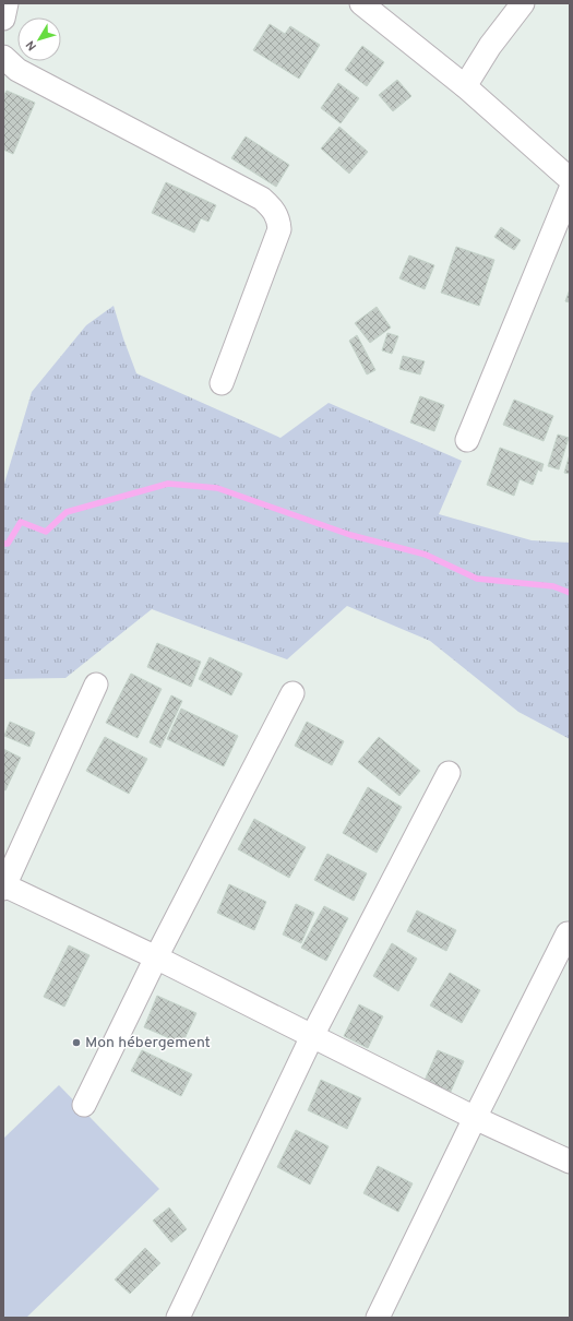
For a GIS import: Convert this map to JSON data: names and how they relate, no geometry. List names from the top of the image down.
{
  "places": ["Mon hébergement"],
  "north": "bottom left"
}
